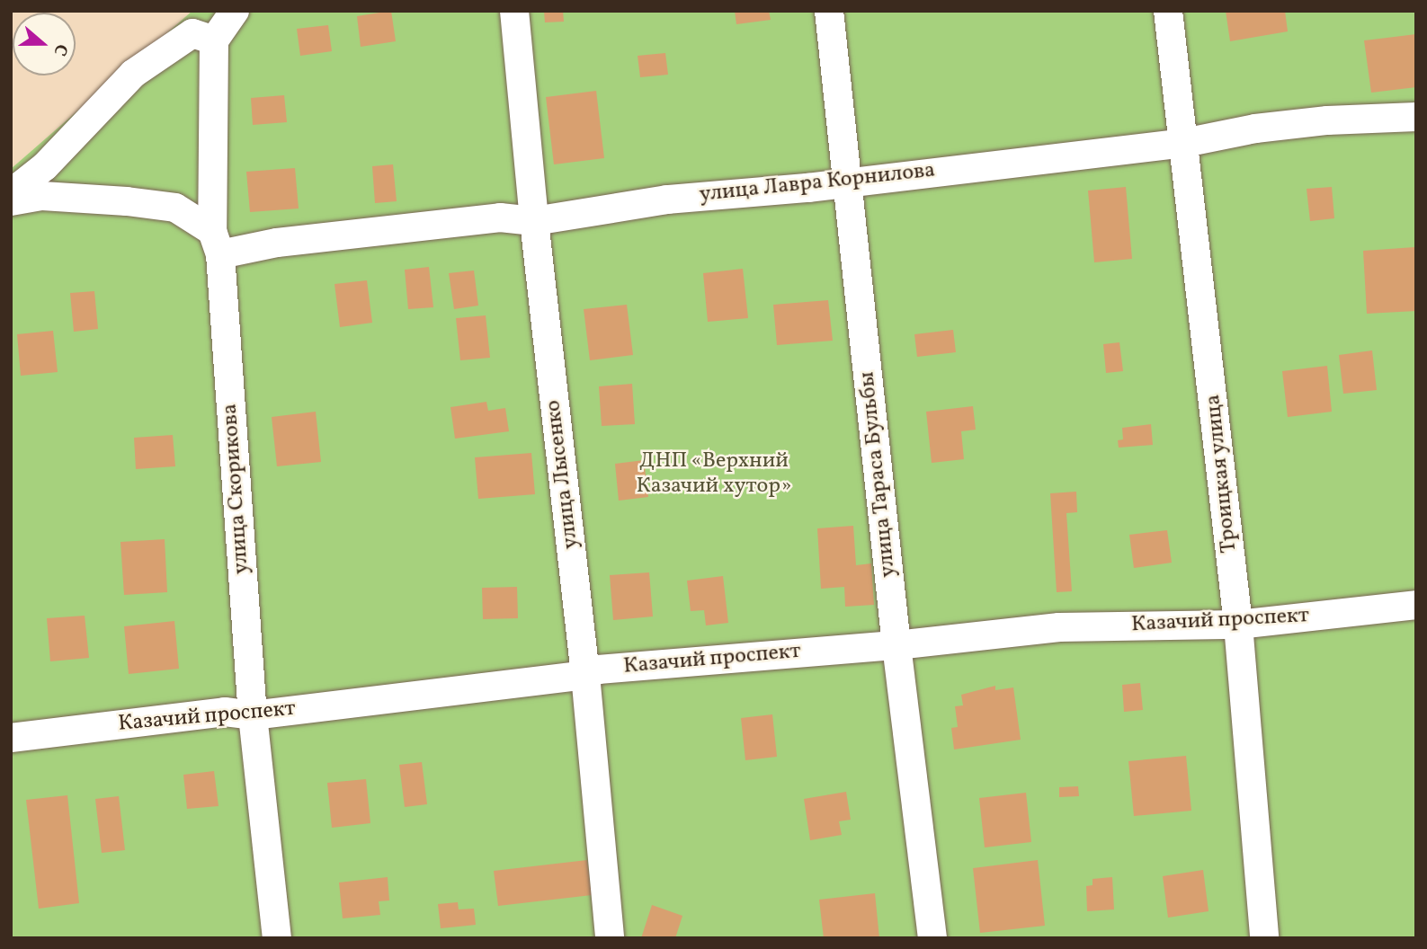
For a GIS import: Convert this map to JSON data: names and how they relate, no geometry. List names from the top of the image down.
{
  "streets": {
    "street": [
      "улица Лавра Корнилова",
      "Троицкая улица",
      "улица Лысенко",
      "улица Тараса Бульбы",
      "улица Скорикова",
      "Казачий проспект"
    ]
  },
  "crossings": [
    ["улица Лавра Корнилова", "Троицкая улица"],
    ["улица Лавра Корнилова", "улица Лысенко"],
    ["улица Лавра Корнилова", "улица Тараса Бульбы"],
    ["улица Лавра Корнилова", "улица Скорикова"],
    ["Троицкая улица", "Казачий проспект"],
    ["улица Лысенко", "Казачий проспект"],
    ["улица Тараса Бульбы", "Казачий проспект"],
    ["улица Скорикова", "Казачий проспект"]
  ],
  "parks": ["ДНП «Верхний Казачий хутор»"],
  "north": "right"
}
